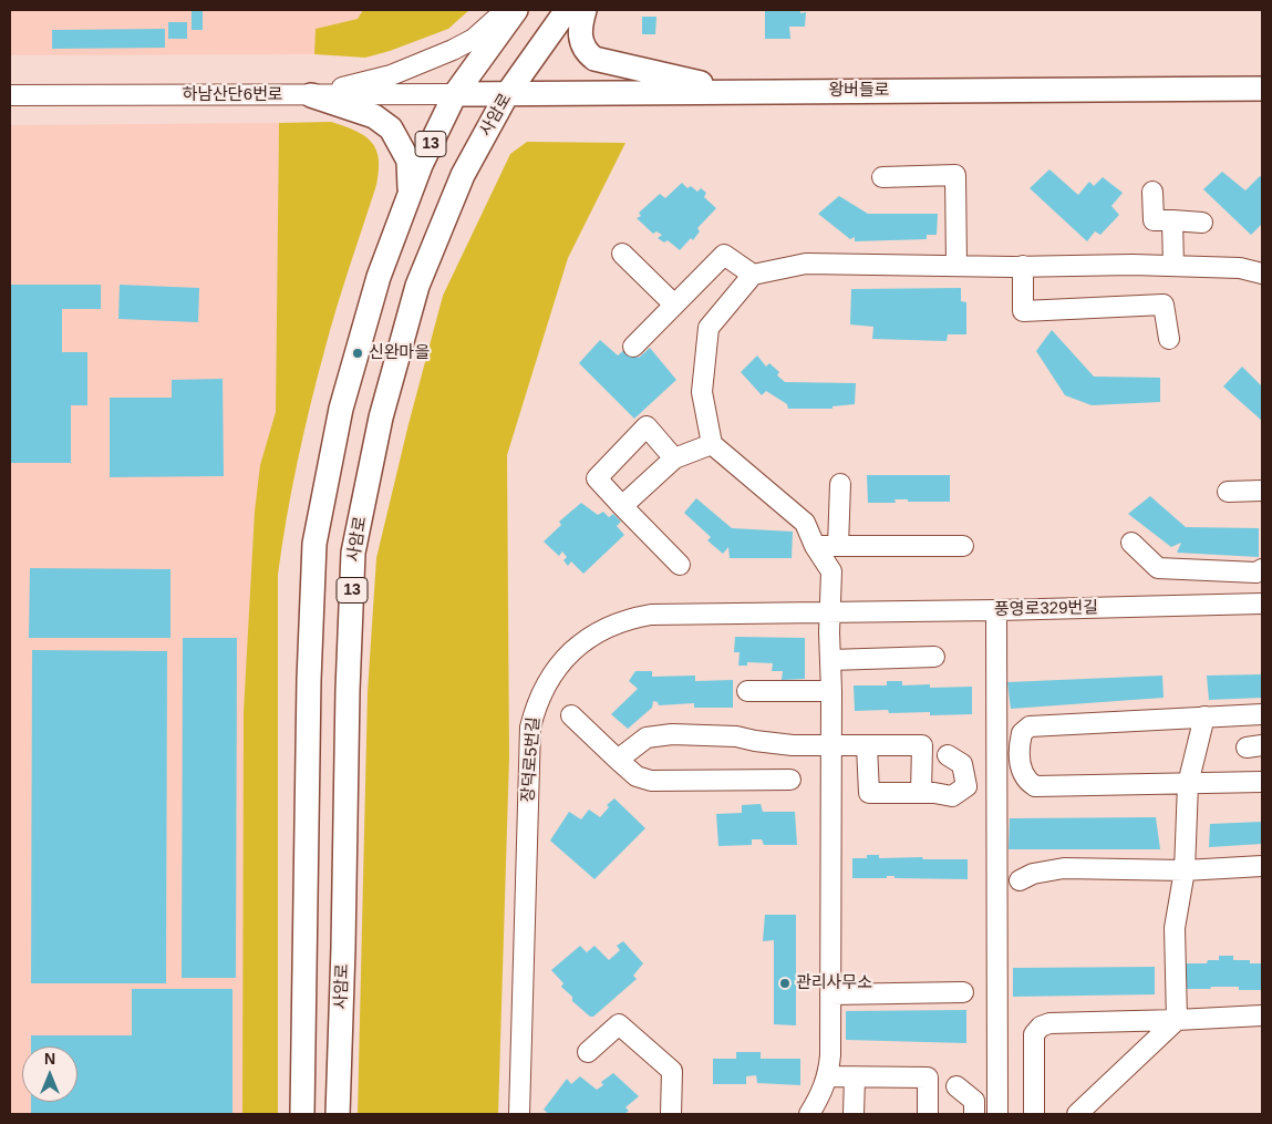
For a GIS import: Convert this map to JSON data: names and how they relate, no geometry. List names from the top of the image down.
{
  "streets": {
    "main road": ["왕버들로", "사암로", "13"],
    "street": ["하남산단6번로", "풍영로329번길", "장덕로5번길"]
  },
  "crossings": [
    ["왕버들로", "하남산단6번로"],
    ["왕버들로", "사암로"],
    ["왕버들로", "13"],
    ["하남산단6번로", "13"],
    ["풍영로329번길", "장덕로5번길"]
  ],
  "places": ["신완마을", "관리사무소"],
  "north": "top"
}
